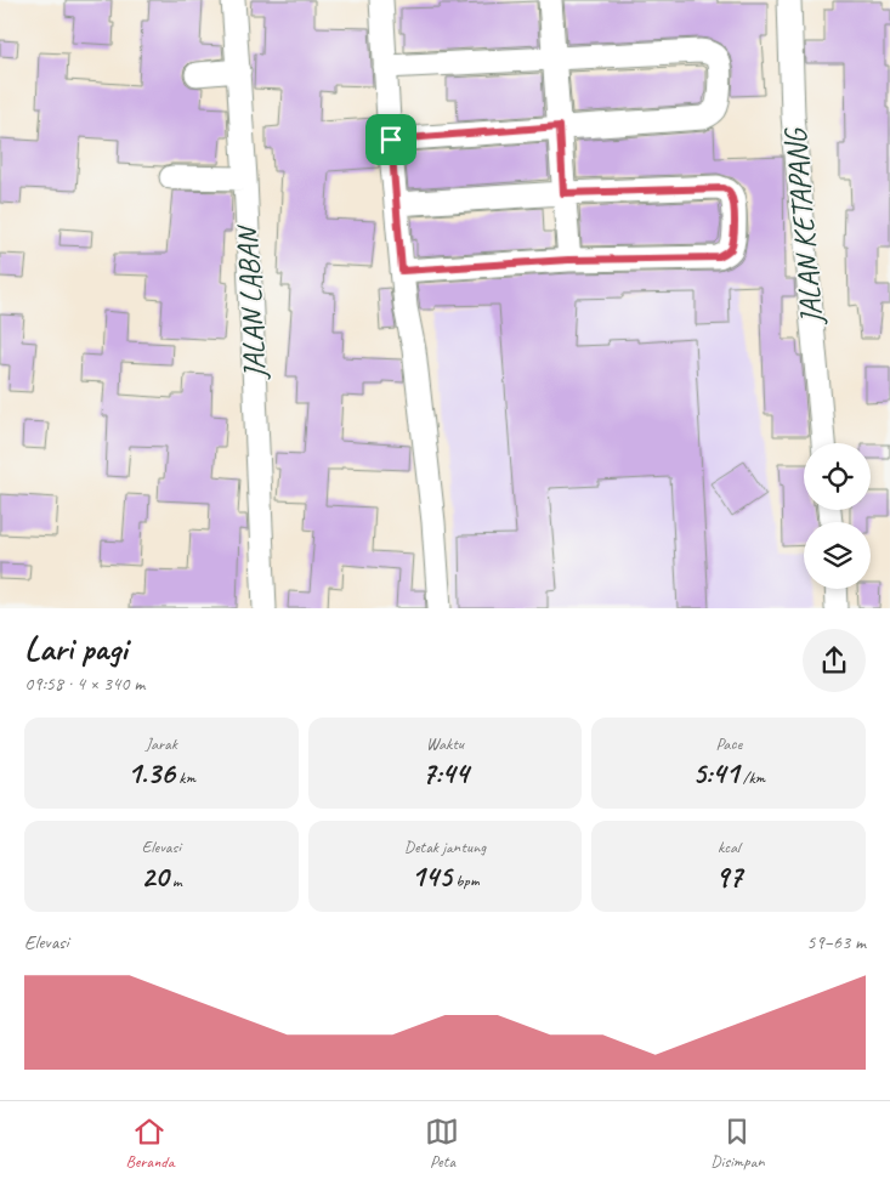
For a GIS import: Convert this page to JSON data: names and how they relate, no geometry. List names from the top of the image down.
{
  "streets": {
    "street": ["JALAN KETAPANG", "JALAN LABAN"]
  },
  "page": {
    "heading": ["Lari pagi", "09:58 · 4 × 340 m"],
    "stats": [
      ["Jarak", "1.36 km"],
      ["Waktu", "7:44"],
      ["Pace", "5:41 /km"],
      ["Elevasi", "20 m"],
      ["Detak jantung", "145 bpm"],
      ["kcal", "97"]
    ],
    "chart": ["Elevasi", "59–63 m"],
    "tabs": ["Beranda", "Peta", "Disimpan"]
  }
}
